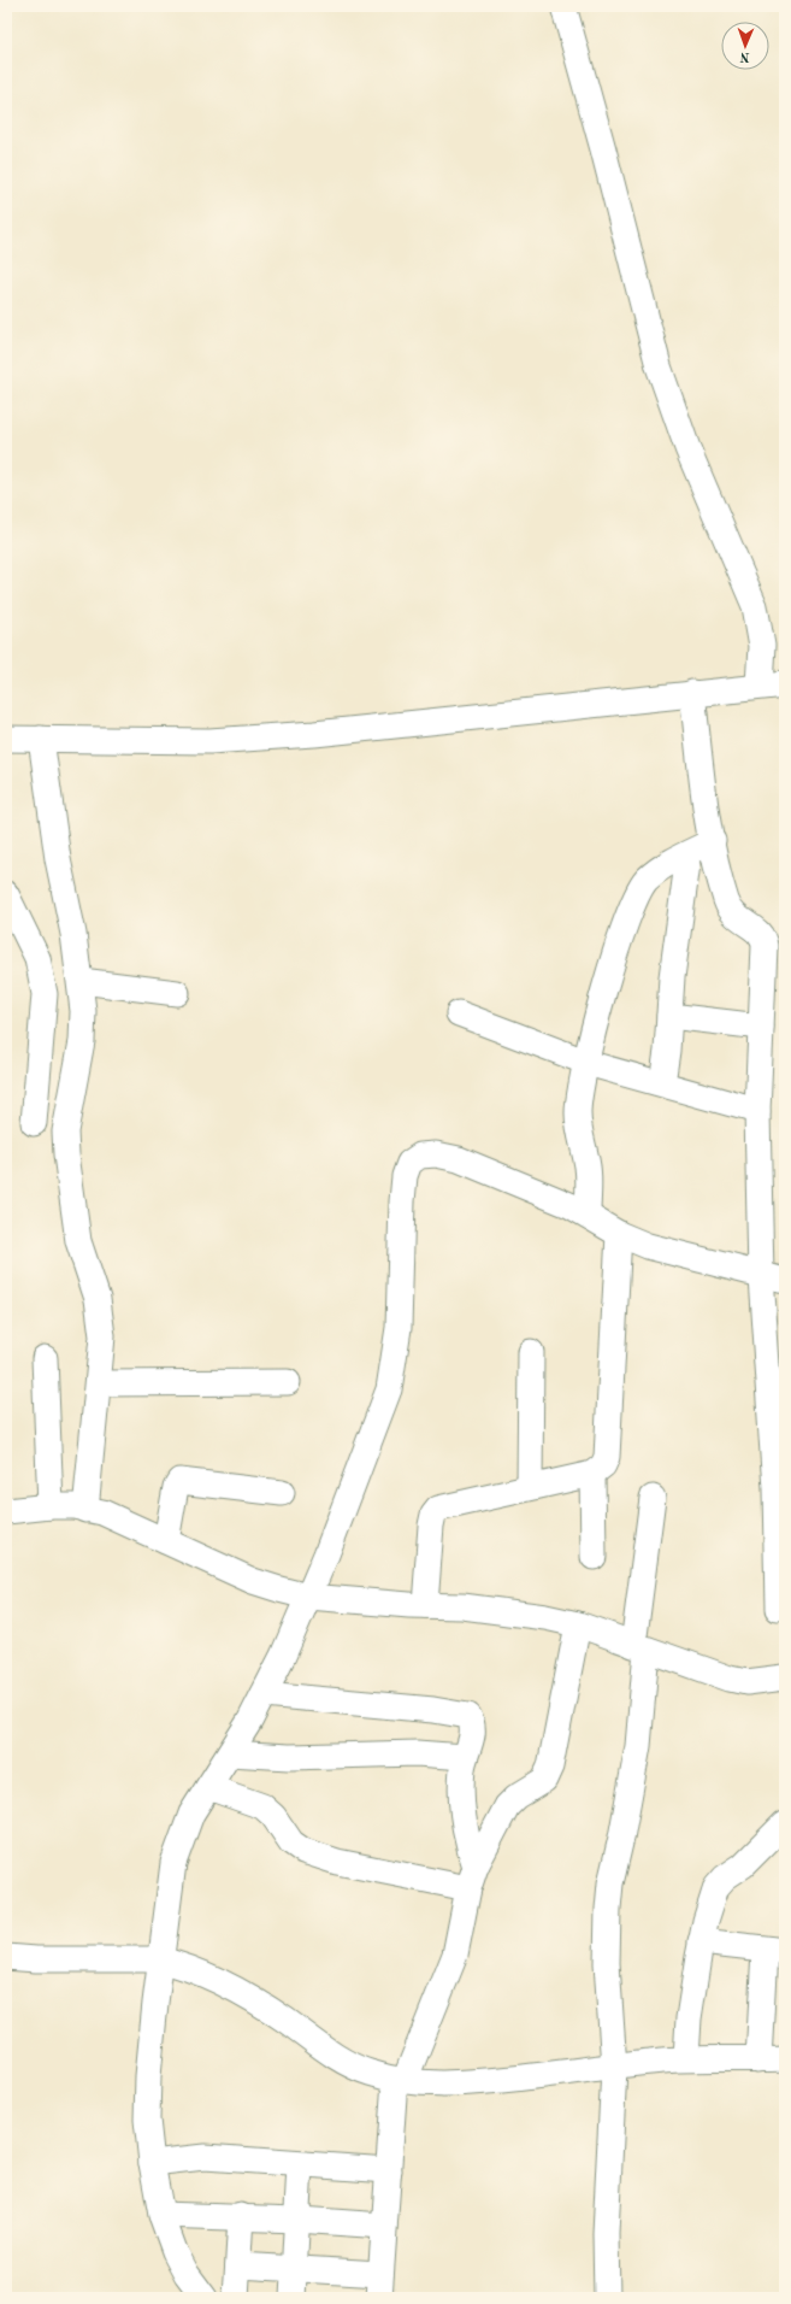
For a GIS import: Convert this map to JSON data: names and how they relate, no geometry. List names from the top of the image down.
{
  "north": "bottom"
}
